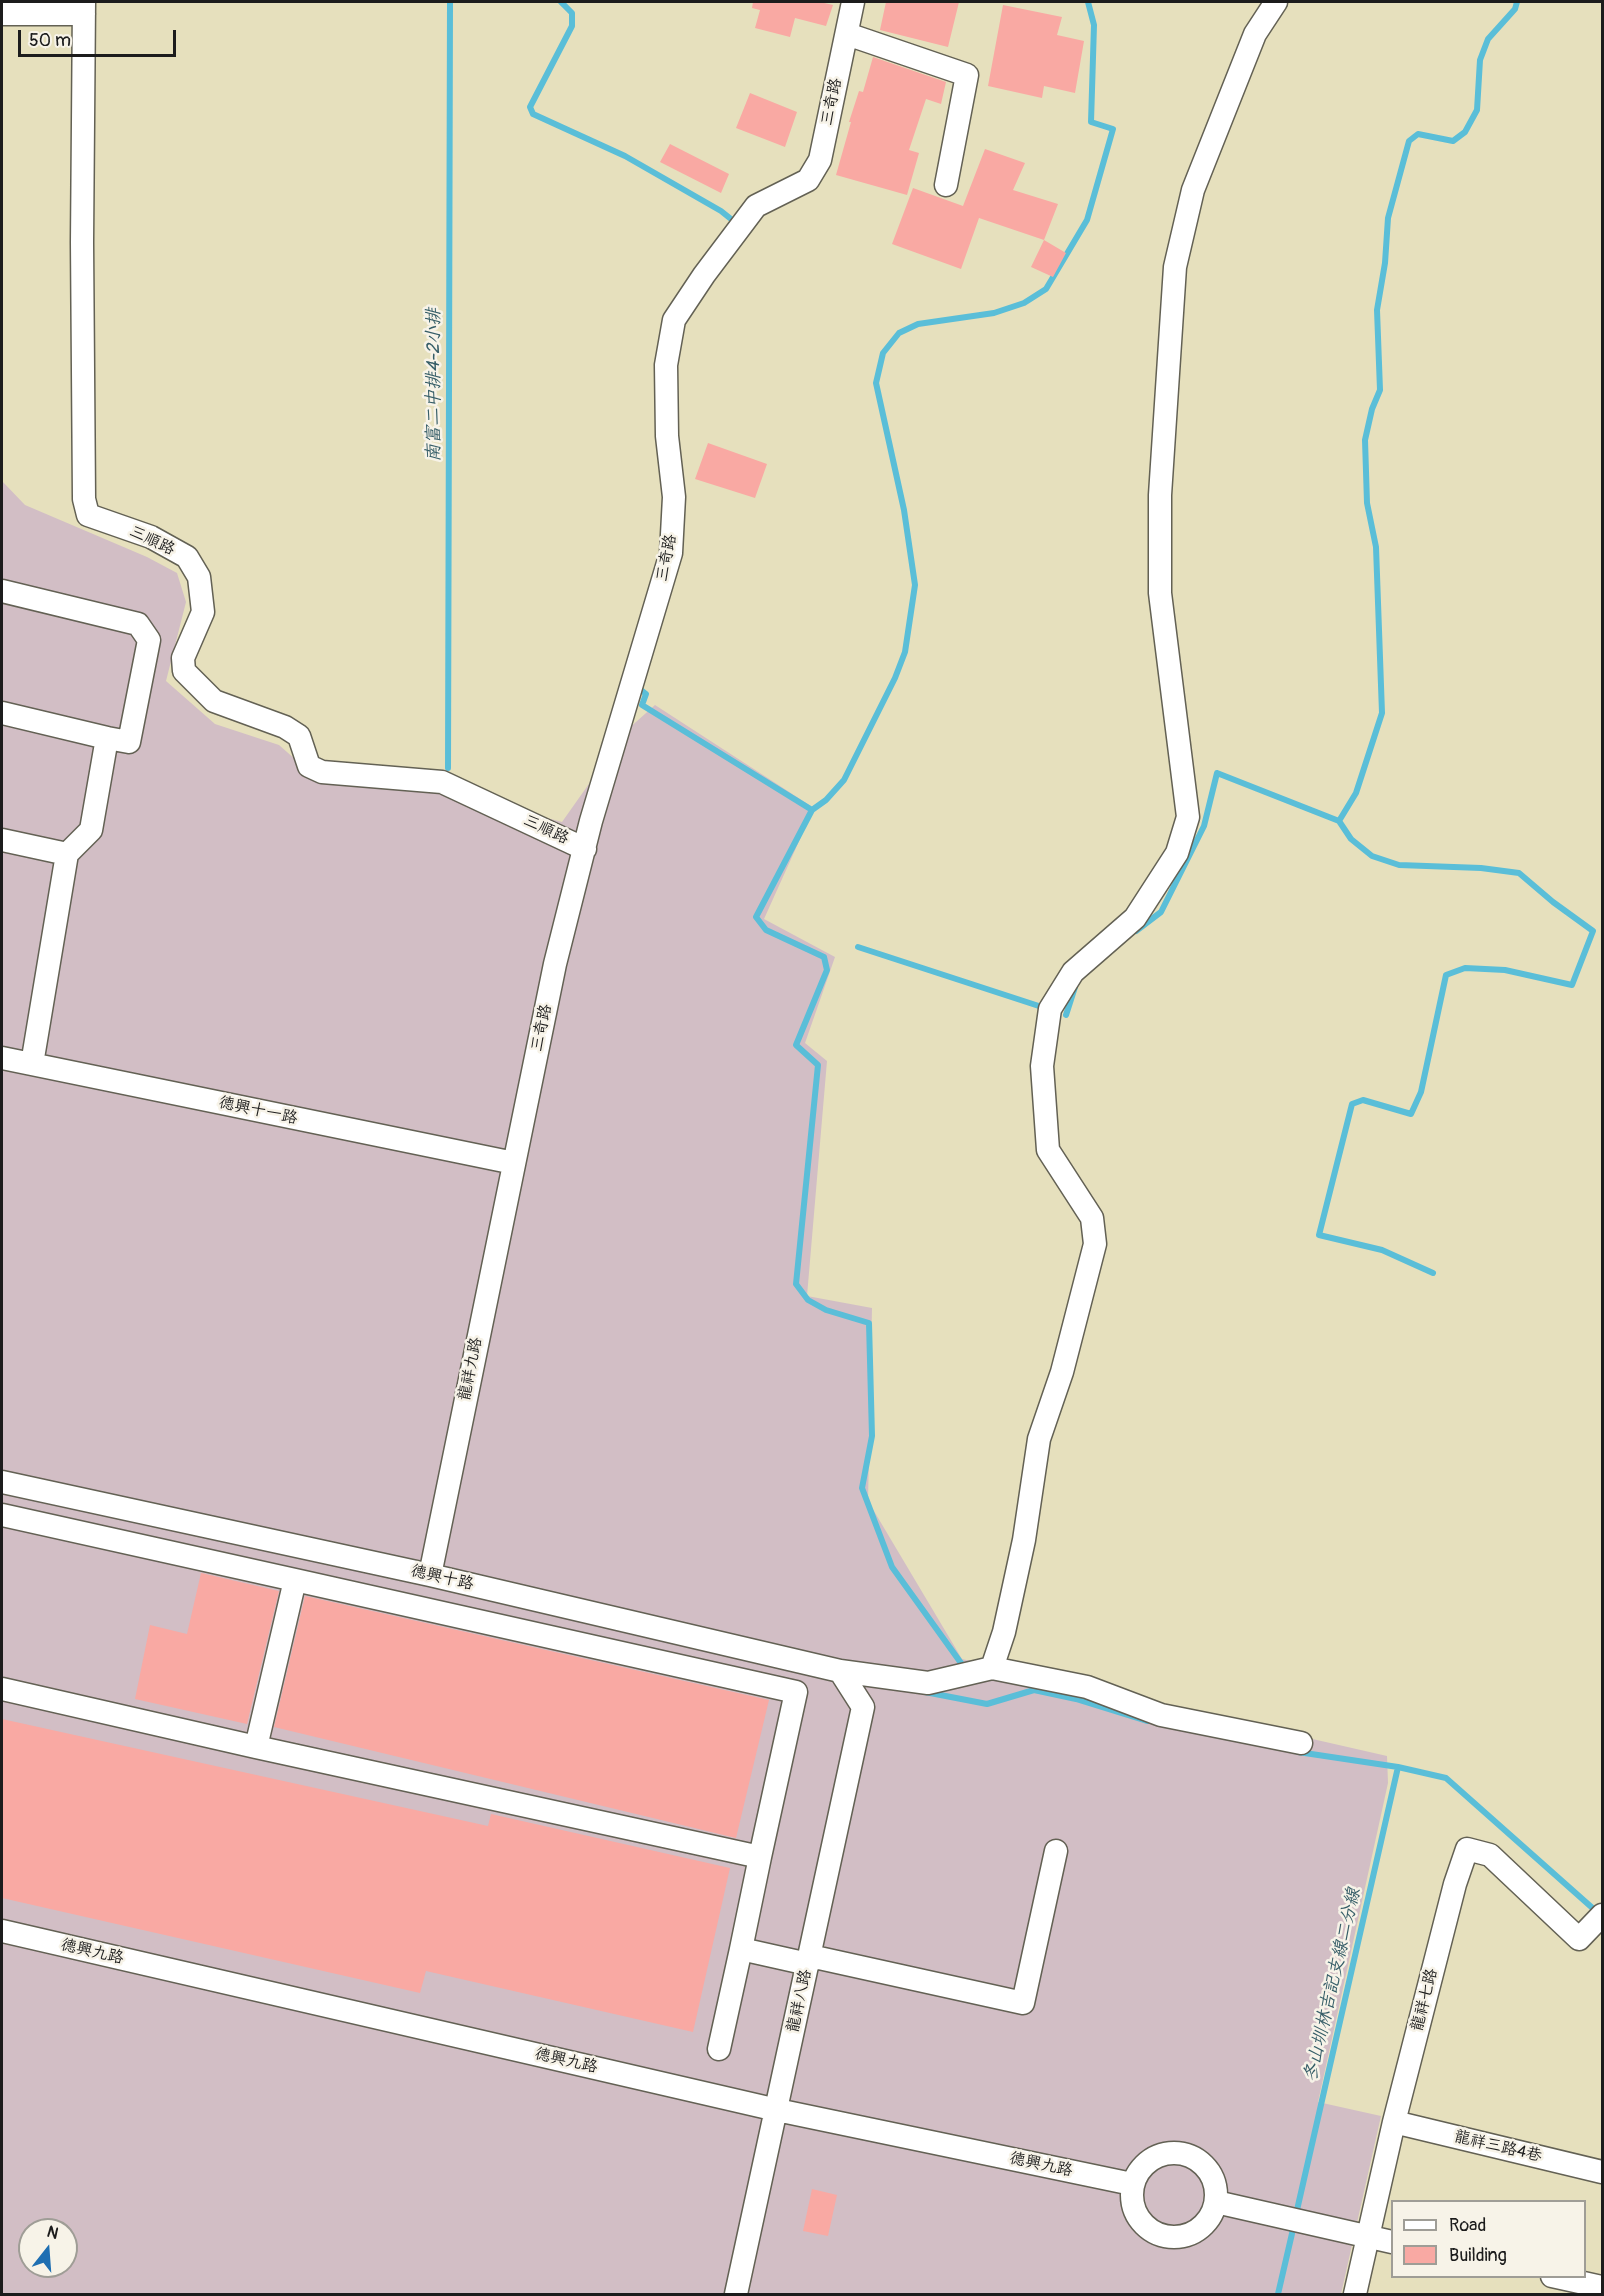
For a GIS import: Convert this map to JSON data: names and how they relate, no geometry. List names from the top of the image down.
{
  "streets": {
    "street": [
      "三奇路",
      "三順路",
      "德興十一路",
      "龍祥九路",
      "德興十路",
      "德興九路",
      "龍祥七路",
      "龍祥八路",
      "龍祥三路4巷"
    ]
  },
  "crossings": [
    ["三奇路", "三順路"],
    ["三奇路", "德興十一路"],
    ["三奇路", "龍祥九路"],
    ["德興十一路", "龍祥九路"],
    ["龍祥九路", "德興十路"],
    ["德興十路", "龍祥八路"],
    ["德興九路", "龍祥八路"],
    ["龍祥七路", "龍祥三路4巷"]
  ],
  "water": ["南富二中排4-2小排", "冬山圳林吉記支線二分線"],
  "legend": ["Road", "Building"],
  "scale_bar": "50 m",
  "north": "top"
}
